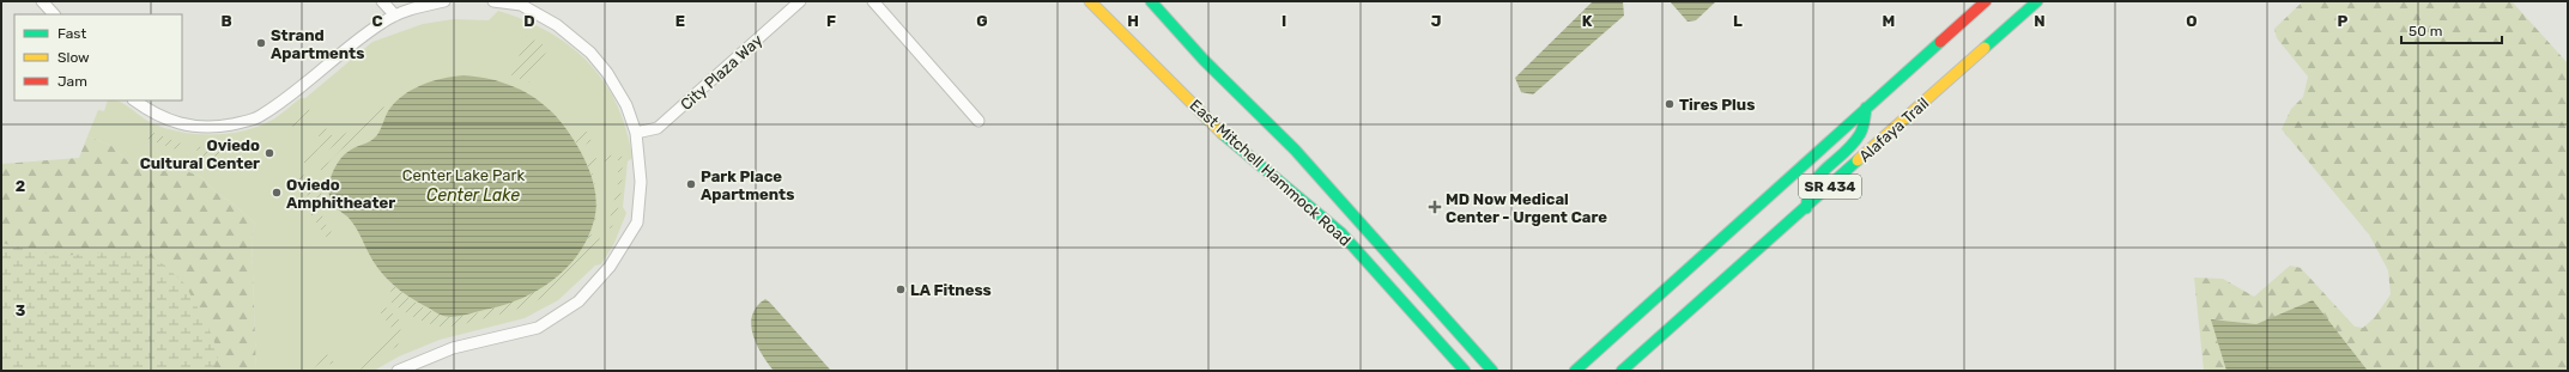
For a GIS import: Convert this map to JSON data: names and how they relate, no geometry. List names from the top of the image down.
{
  "streets": {
    "main road": ["Alafaya Trail", "East Mitchell Hammock Road", "SR 434"],
    "street": ["City Plaza Way"]
  },
  "water": ["Center Lake"],
  "parks": ["Center Lake Park"],
  "places": {
    "other": [
      "Strand Apartments",
      "Tires Plus",
      "Oviedo Cultural Center",
      "Park Place Apartments",
      "Oviedo Amphitheater",
      "LA Fitness"
    ],
    "health": ["MD Now Medical Center - Urgent Care"]
  },
  "legend": ["Fast", "Slow", "Jam"],
  "scale_bar": "50 m",
  "grid": {
    "columns": [
      "B",
      "C",
      "D",
      "E",
      "F",
      "G",
      "H",
      "I",
      "J",
      "K",
      "L",
      "M",
      "N",
      "O",
      "P"
    ],
    "rows": ["2", "3"]
  }
}
